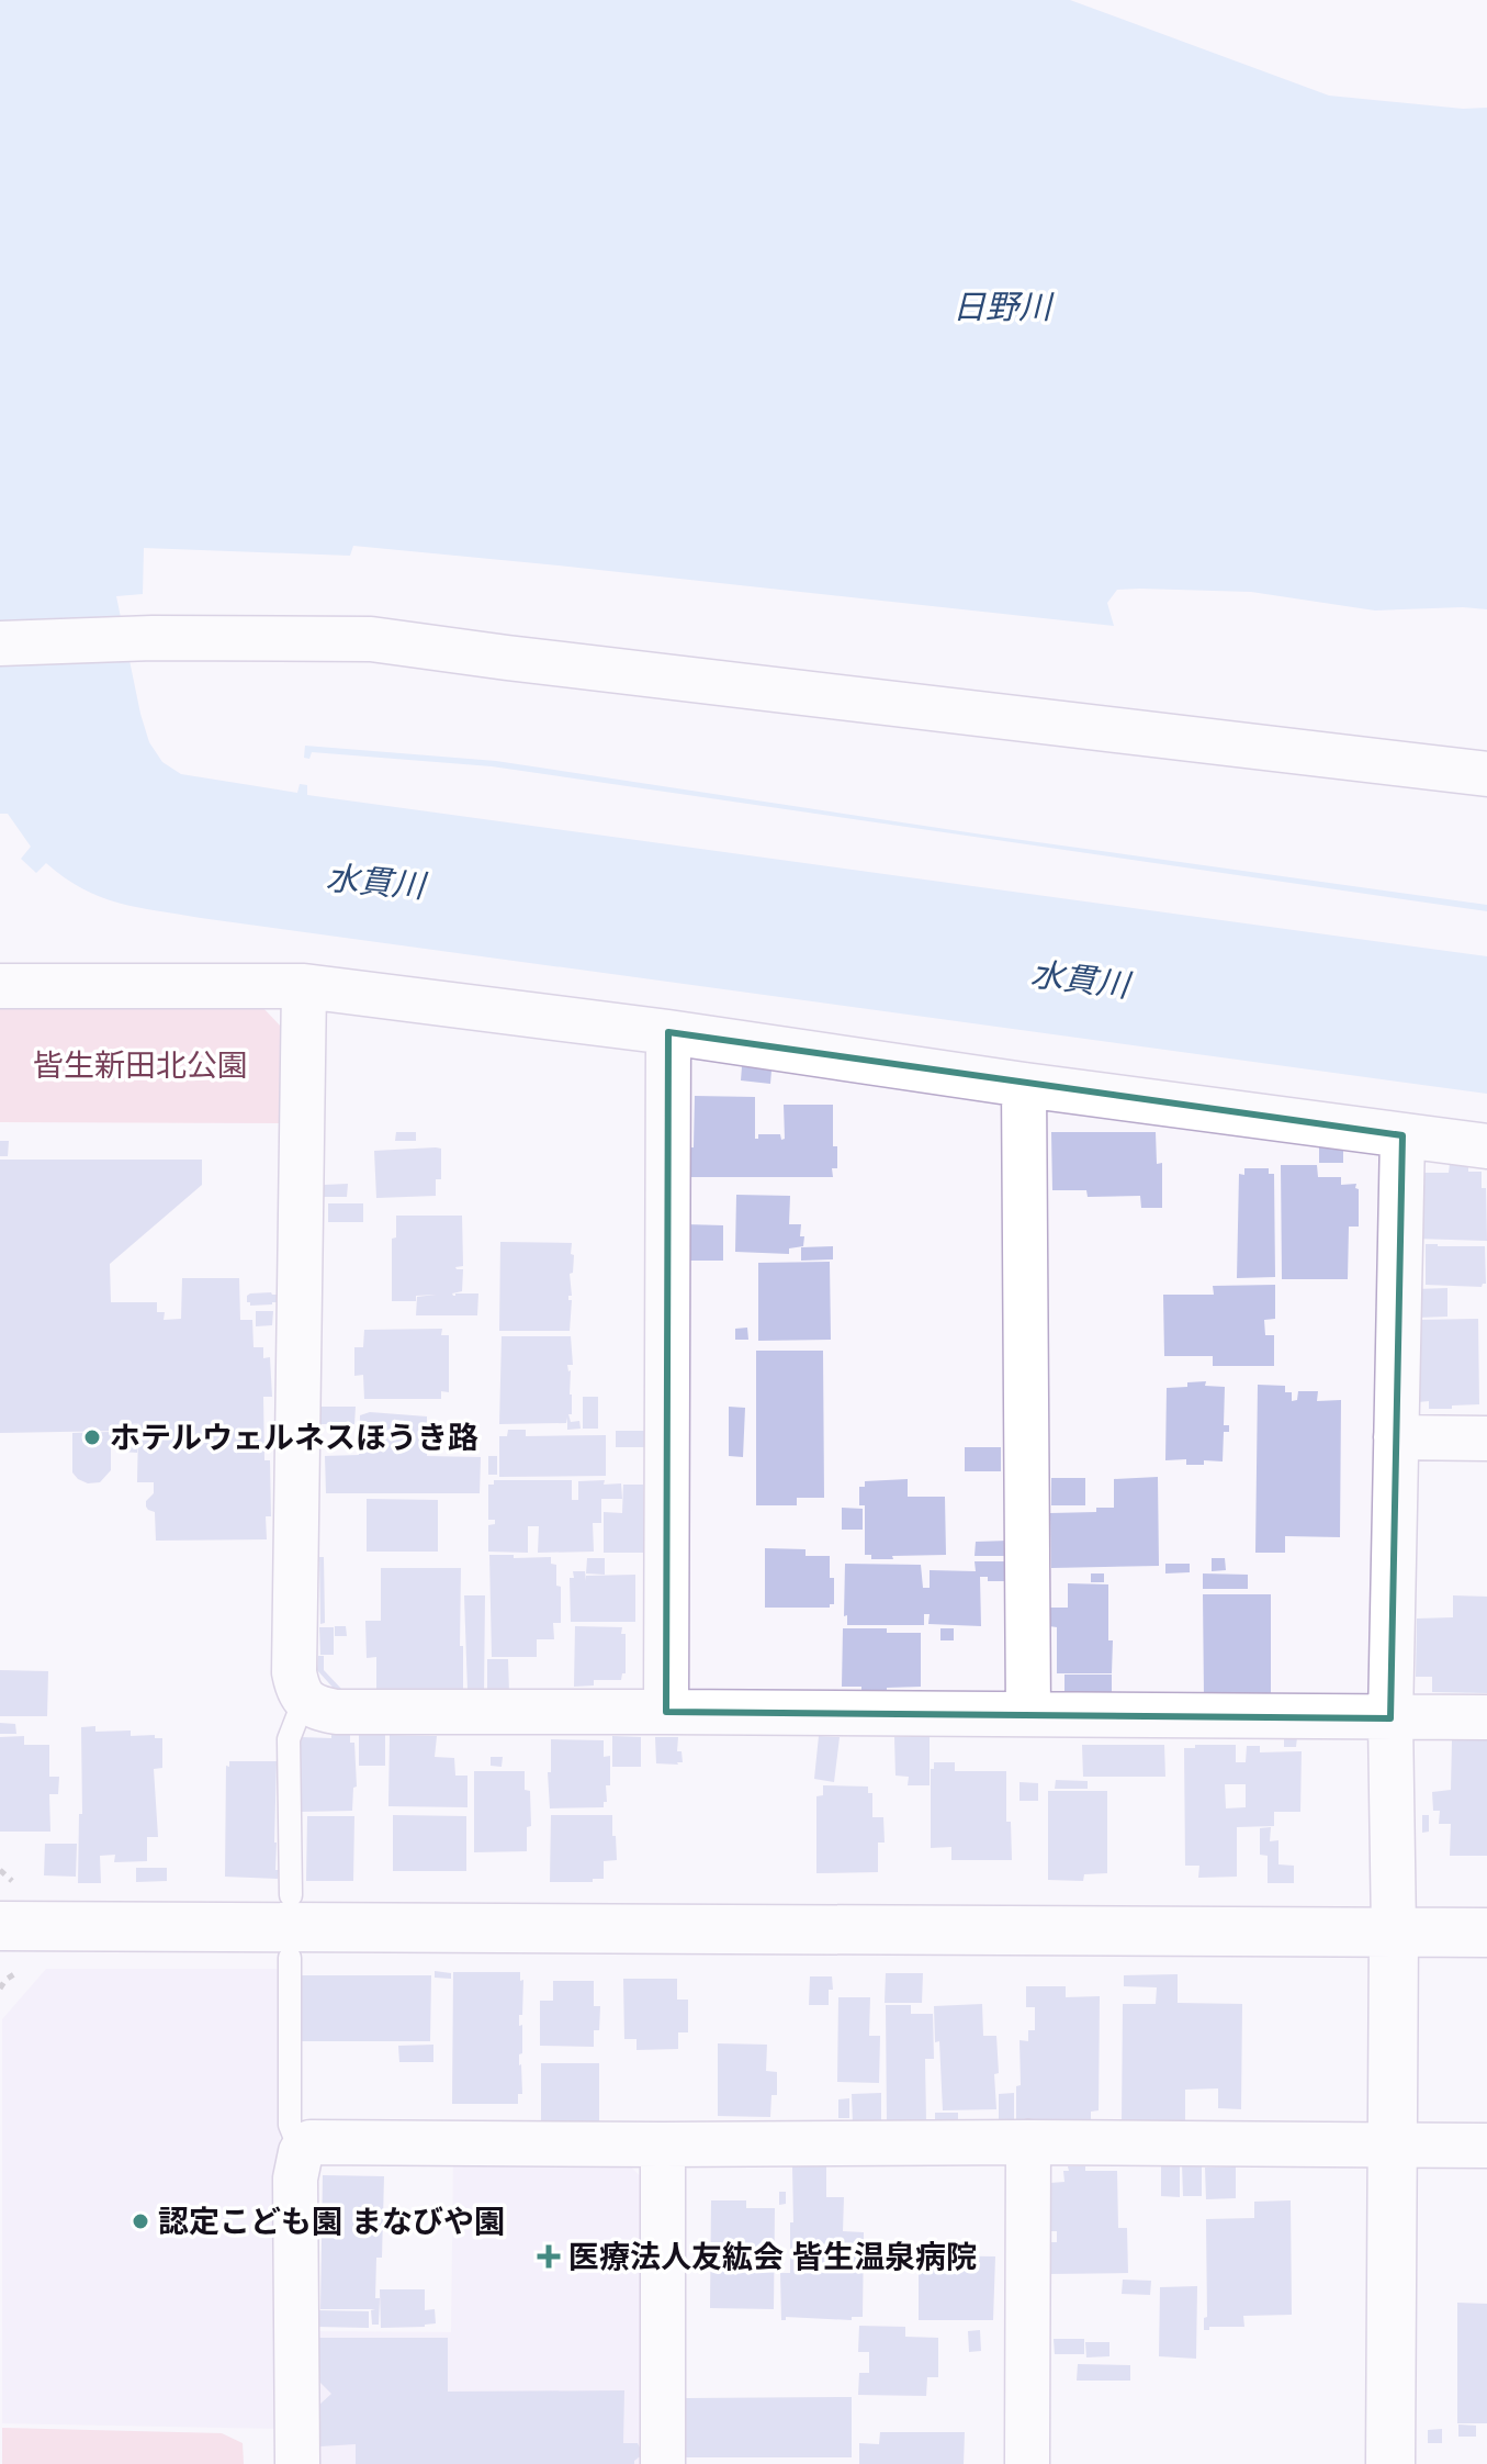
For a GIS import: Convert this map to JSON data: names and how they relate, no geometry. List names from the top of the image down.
{
  "water": ["日野川", "水貫川"],
  "parks": ["皆生新田北公園"],
  "places": {
    "other": ["ホテルウェルネスほうき路", "認定こども園 まなびや園"],
    "health": ["医療法人友紘会 皆生温泉病院"]
  }
}
